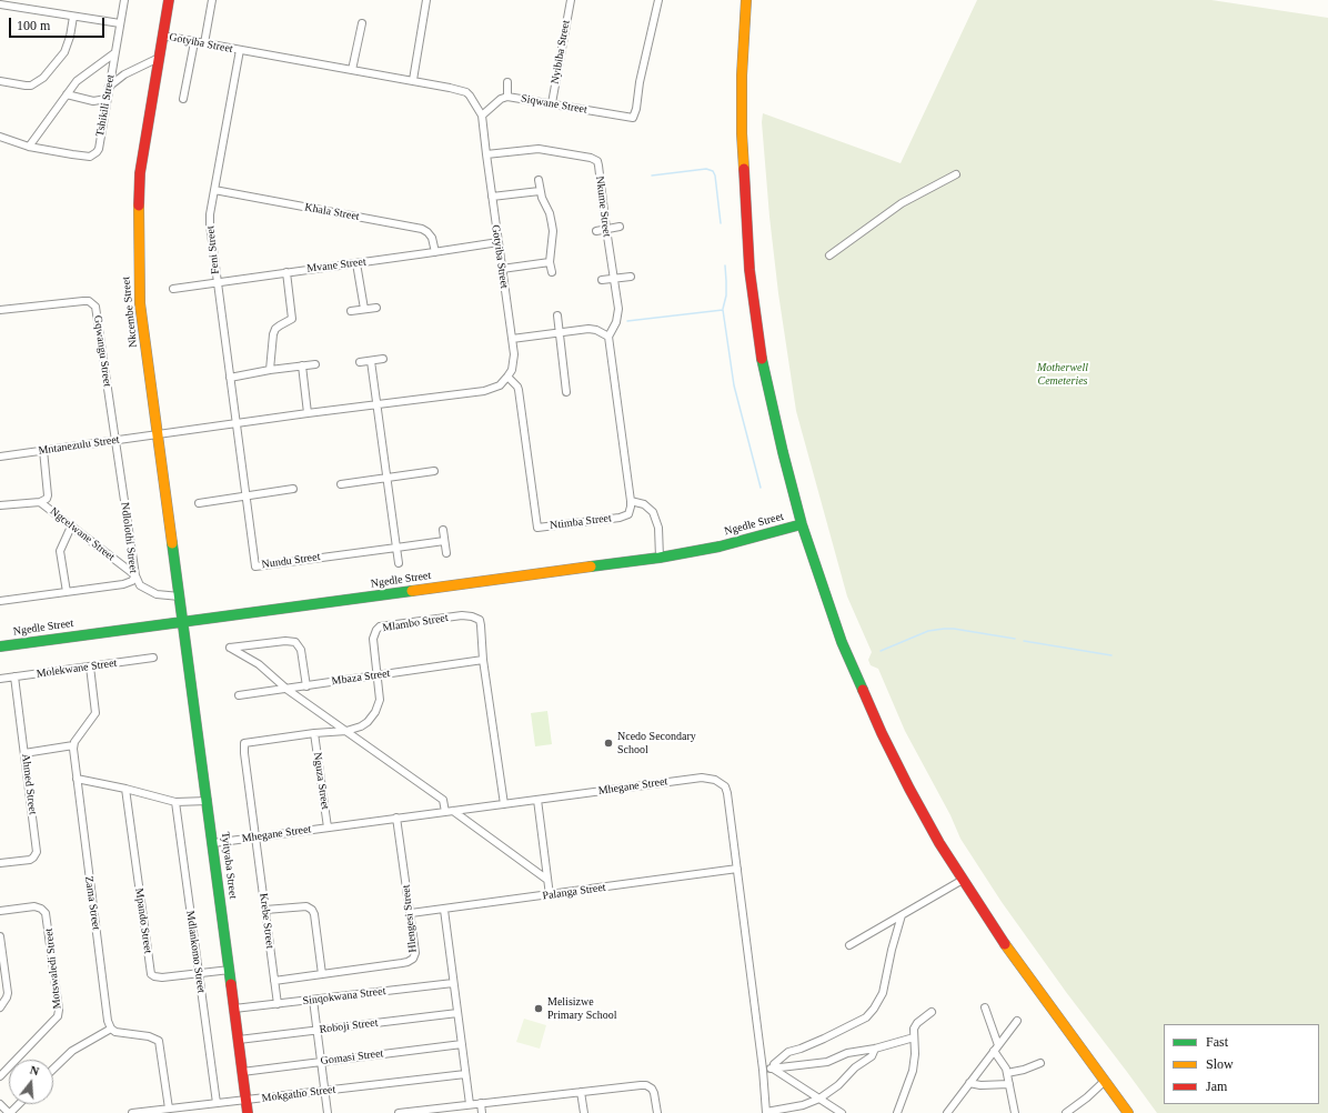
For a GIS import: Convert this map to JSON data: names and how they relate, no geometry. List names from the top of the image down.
{
  "streets": {
    "street": [
      "Gotyiba Street",
      "Nyibiba Street",
      "Siqwane Street",
      "Tshikili Street",
      "Nkume Street",
      "Khala Street",
      "Feni Street",
      "Mvane Street",
      "Nkcembe Street",
      "Gqwangu Street",
      "Mntanezulu Street",
      "Ntimba Street",
      "Ngedle Street",
      "Ngcelwane Street",
      "Ndlolothi Street",
      "Nundu Street",
      "Mlambo Street",
      "Molekwane Street",
      "Mbaza Street",
      "Nguza Street",
      "Ahmed Street",
      "Mhegane Street",
      "Tyityaba Street",
      "Palanga Street",
      "Zama Street",
      "Hlengesi Street",
      "Mpando Street",
      "Krebe Street",
      "Mdlankomo Street",
      "Motswaledi Street",
      "Sinqokwana Street",
      "Roboji Street",
      "Gomasi Street",
      "Mokgatho Street"
    ]
  },
  "crossings": [
    ["Gotyiba Street", "Siqwane Street"],
    ["Gotyiba Street", "Nkume Street"],
    ["Gotyiba Street", "Feni Street"],
    ["Gotyiba Street", "Mvane Street"],
    ["Gotyiba Street", "Nkcembe Street"],
    ["Gotyiba Street", "Ntimba Street"],
    ["Nyibiba Street", "Siqwane Street"],
    ["Khala Street", "Feni Street"],
    ["Khala Street", "Mvane Street"],
    ["Feni Street", "Mvane Street"],
    ["Feni Street", "Nundu Street"],
    ["Nkcembe Street", "Mntanezulu Street"],
    ["Nkcembe Street", "Ngedle Street"],
    ["Nkcembe Street", "Ngcelwane Street"],
    ["Nkcembe Street", "Tyityaba Street"],
    ["Gqwangu Street", "Mntanezulu Street"],
    ["Gqwangu Street", "Ndlolothi Street"],
    ["Mntanezulu Street", "Ndlolothi Street"],
    ["Ngedle Street", "Tyityaba Street"],
    ["Ngcelwane Street", "Ndlolothi Street"],
    ["Mlambo Street", "Mbaza Street"],
    ["Mlambo Street", "Nguza Street"],
    ["Mlambo Street", "Mhegane Street"],
    ["Mlambo Street", "Krebe Street"],
    ["Molekwane Street", "Ahmed Street"],
    ["Nguza Street", "Mhegane Street"],
    ["Mhegane Street", "Tyityaba Street"],
    ["Mhegane Street", "Palanga Street"],
    ["Mhegane Street", "Hlengesi Street"],
    ["Mhegane Street", "Krebe Street"],
    ["Tyityaba Street", "Mpando Street"],
    ["Tyityaba Street", "Sinqokwana Street"],
    ["Tyityaba Street", "Roboji Street"],
    ["Tyityaba Street", "Gomasi Street"],
    ["Tyityaba Street", "Mokgatho Street"],
    ["Palanga Street", "Hlengesi Street"],
    ["Hlengesi Street", "Krebe Street"],
    ["Mpando Street", "Mdlankomo Street"],
    ["Krebe Street", "Sinqokwana Street"],
    ["Mdlankomo Street", "Mokgatho Street"]
  ],
  "parks": ["Motherwell Cemeteries"],
  "places": ["Ncedo Secondary School", "Melisizwe Primary School"],
  "legend": ["Fast", "Slow", "Jam"],
  "scale_bar": "100 m",
  "north": "top"
}
